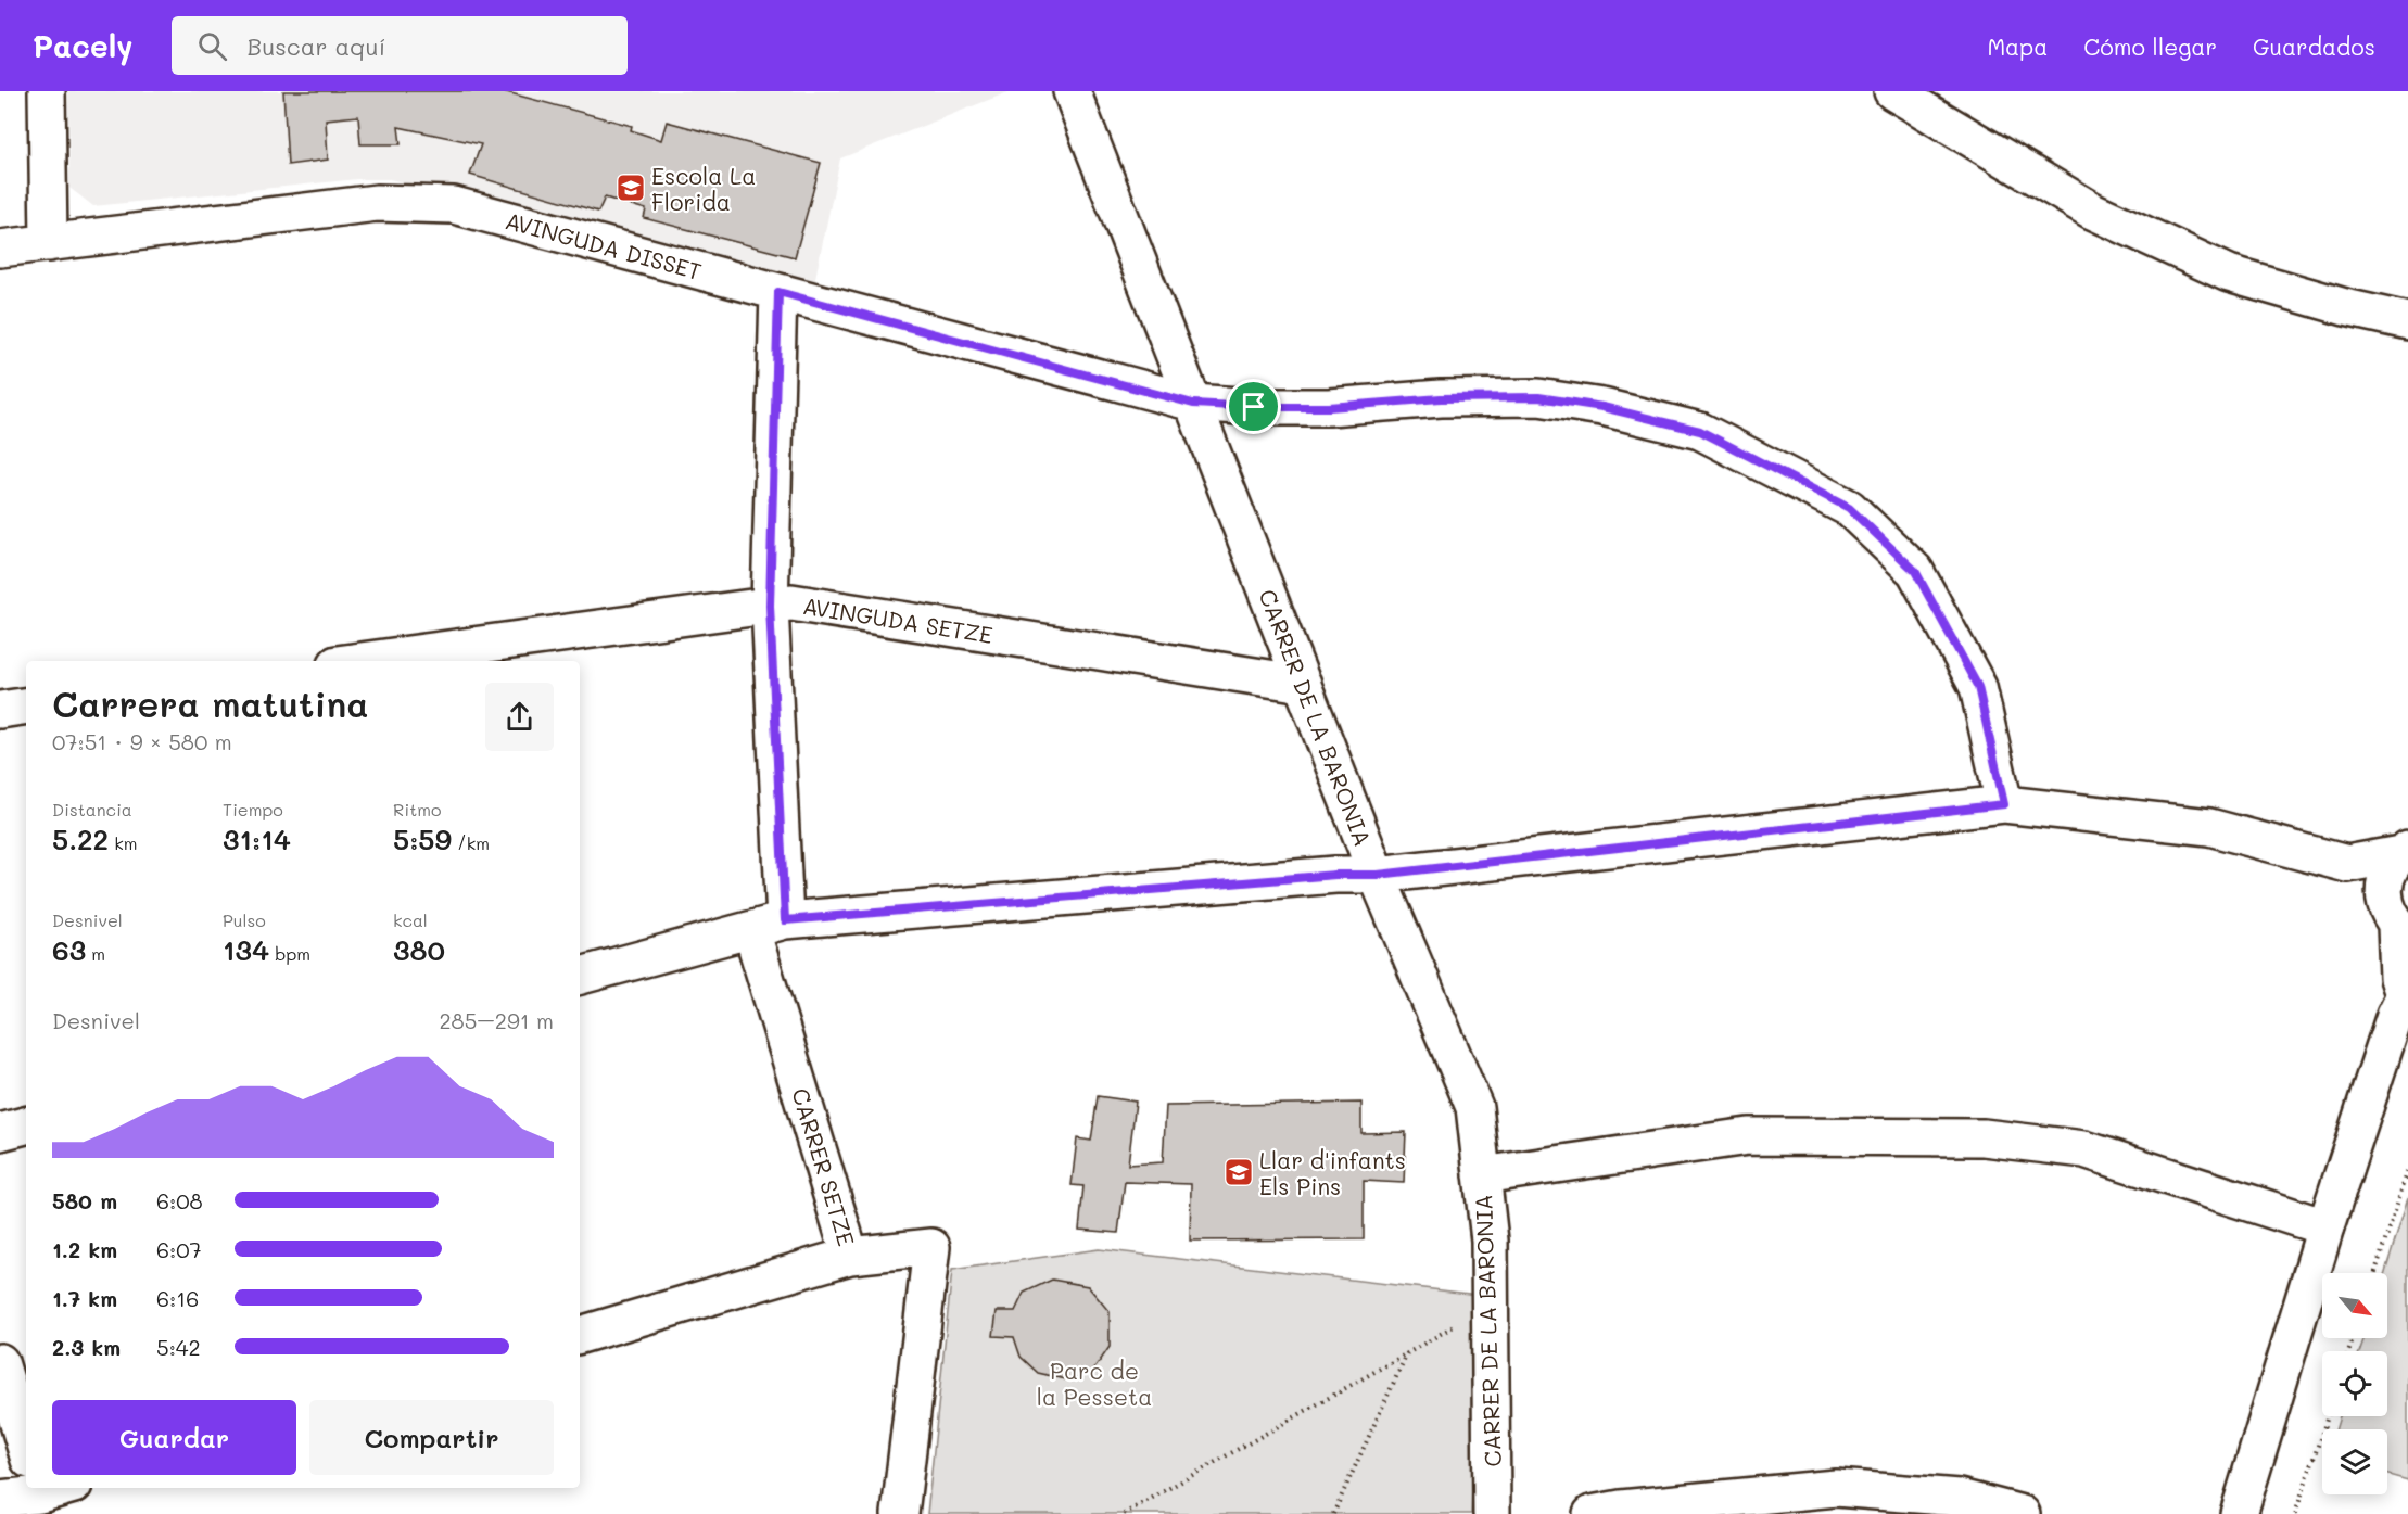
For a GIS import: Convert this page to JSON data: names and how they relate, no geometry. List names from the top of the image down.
{
  "streets": {
    "street": [
      "AVINGUDA DISSET",
      "AVINGUDA SETZE",
      "CARRER DE LA BARONIA",
      "CARRER SETZE"
    ]
  },
  "crossings": [
    ["AVINGUDA DISSET", "CARRER DE LA BARONIA"],
    ["AVINGUDA SETZE", "CARRER DE LA BARONIA"]
  ],
  "parks": ["Parc de la Pesseta"],
  "places": {
    "school or university": ["Escola La Florida", "Llar d'infants Els Pins"]
  },
  "north": "bottom right",
  "page": {
    "header": "Pacely",
    "search": "Buscar aquí",
    "nav": ["Mapa", "Cómo llegar", "Guardados"],
    "heading": ["Carrera matutina", "07:51 · 9 × 580 m"],
    "stats": [
      ["Distancia", "5.22 km"],
      ["Tiempo", "31:14"],
      ["Ritmo", "5:59 /km"],
      ["Desnivel", "63 m"],
      ["Pulso", "134 bpm"],
      ["kcal", "380"]
    ],
    "chart": ["Desnivel", "285–291 m"],
    "list": [
      {
        "name": "580 m",
        "note": "6:08"
      },
      {
        "name": "1.2 km",
        "note": "6:07"
      },
      {
        "name": "1.7 km",
        "note": "6:16"
      },
      {
        "name": "2.3 km",
        "note": "5:42"
      }
    ],
    "buttons": ["Guardar", "Compartir"]
  }
}
